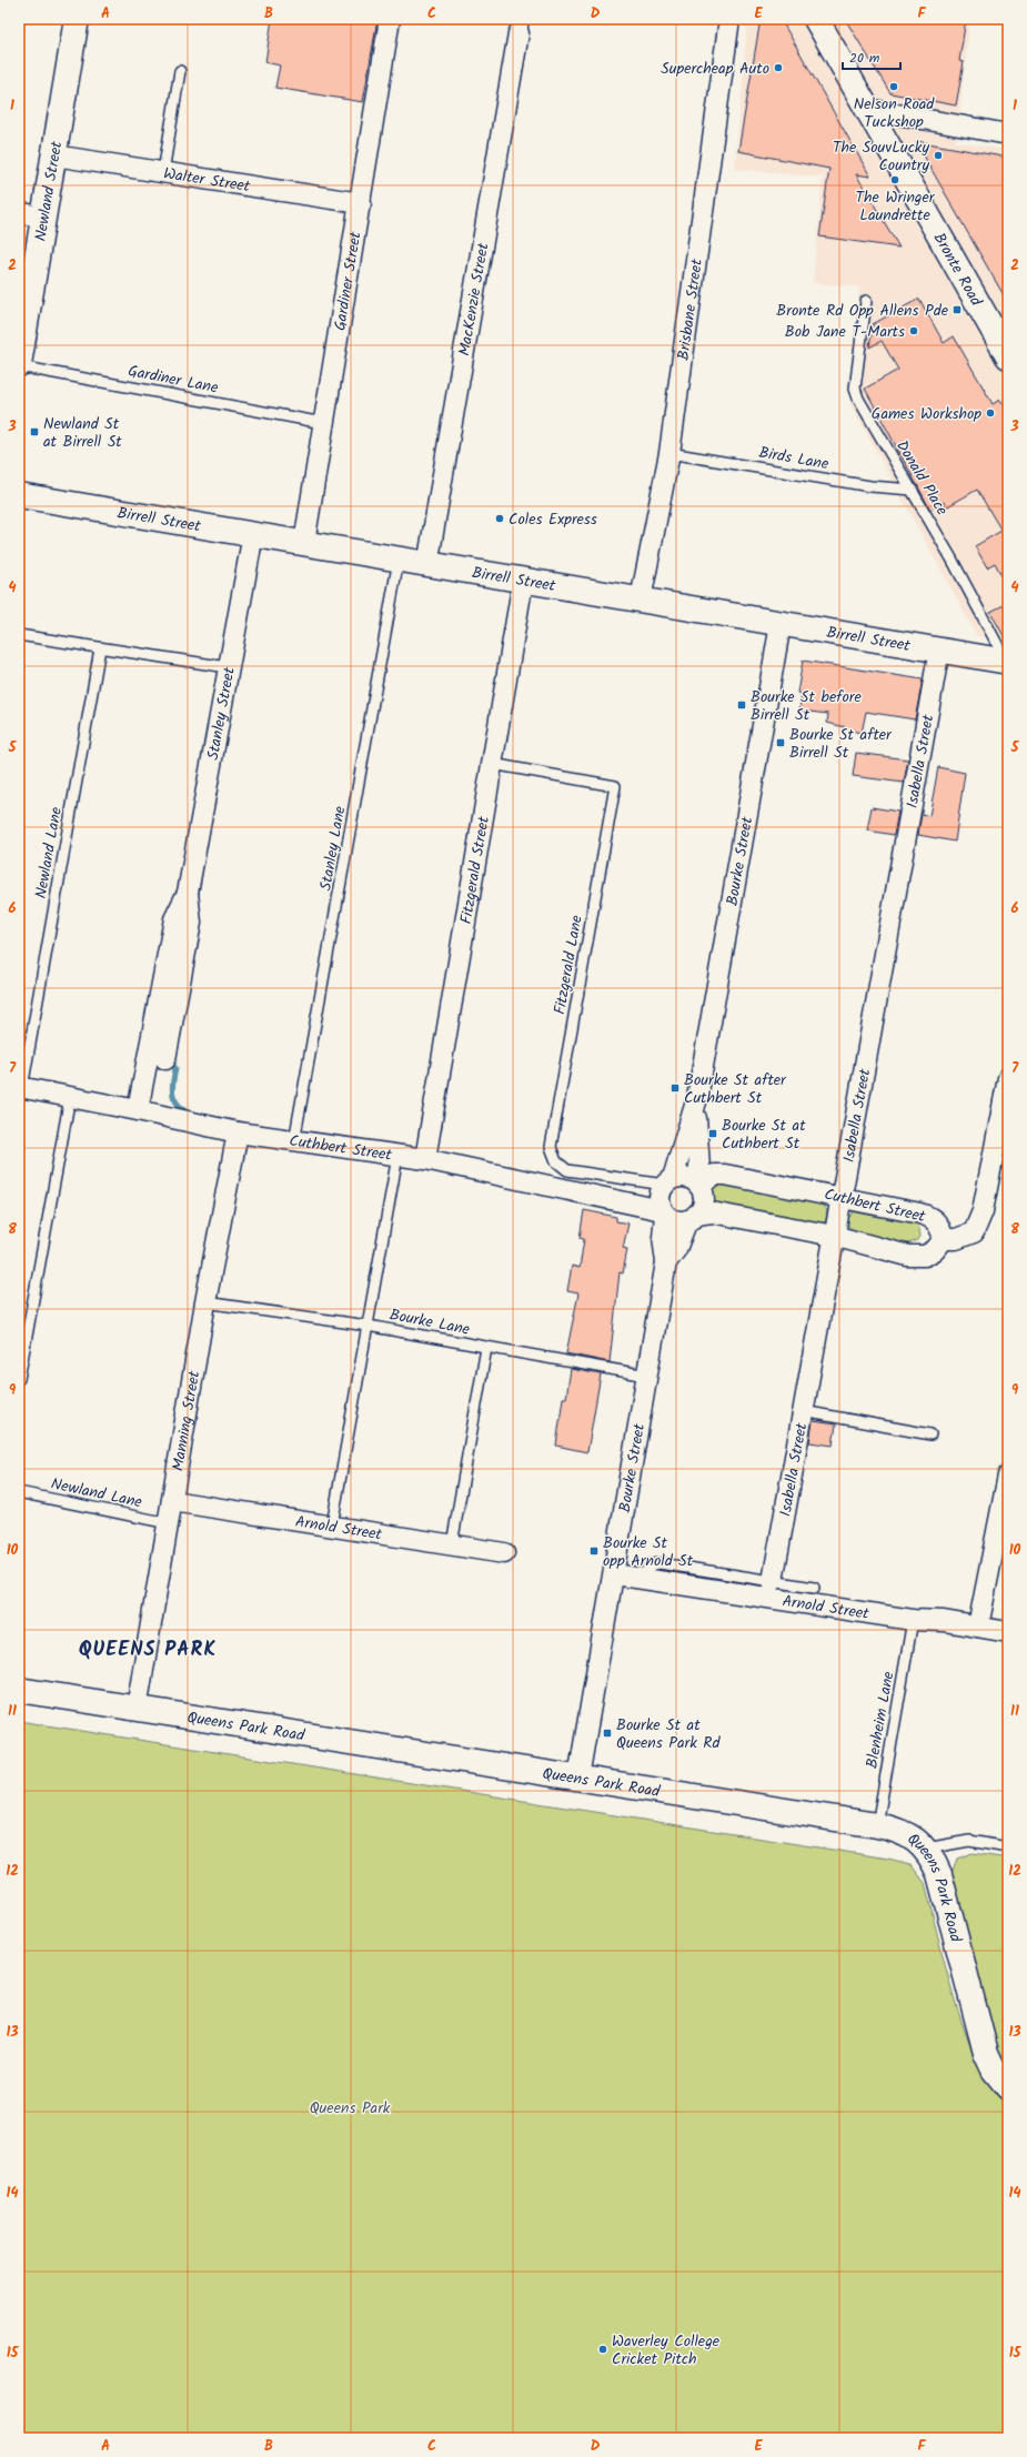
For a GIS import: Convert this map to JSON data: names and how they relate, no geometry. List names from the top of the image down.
{
  "streets": {
    "street": [
      "Walter Street",
      "Newland Street",
      "Bronte Road",
      "Gardiner Street",
      "MacKenzie Street",
      "Brisbane Street",
      "Birrell Street",
      "Stanley Street",
      "Isabella Street",
      "Bourke Street",
      "Fitzgerald Street",
      "Cuthbert Street",
      "Manning Street",
      "Arnold Street",
      "Queens Park Road"
    ],
    "lane": [
      "Gardiner Lane",
      "Birds Lane",
      "Donald Place",
      "Stanley Lane",
      "Newland Lane",
      "Fitzgerald Lane",
      "Bourke Lane",
      "Blenheim Lane"
    ]
  },
  "crossings": [
    ["Walter Street", "Newland Street"],
    ["Walter Street", "Gardiner Street"],
    ["Newland Street", "Gardiner Lane"],
    ["Gardiner Street", "Gardiner Lane"],
    ["Gardiner Street", "Birrell Street"],
    ["MacKenzie Street", "Birrell Street"],
    ["Brisbane Street", "Birds Lane"],
    ["Brisbane Street", "Birrell Street"],
    ["Birds Lane", "Donald Place"],
    ["Donald Place", "Birrell Street"],
    ["Birrell Street", "Stanley Street"],
    ["Birrell Street", "Isabella Street"],
    ["Birrell Street", "Stanley Lane"],
    ["Birrell Street", "Bourke Street"],
    ["Birrell Street", "Fitzgerald Street"],
    ["Stanley Street", "Cuthbert Street"],
    ["Isabella Street", "Cuthbert Street"],
    ["Isabella Street", "Arnold Street"],
    ["Stanley Lane", "Cuthbert Street"],
    ["Newland Lane", "Cuthbert Street"],
    ["Newland Lane", "Manning Street"],
    ["Bourke Street", "Fitzgerald Lane"],
    ["Bourke Street", "Cuthbert Street"],
    ["Bourke Street", "Bourke Lane"],
    ["Bourke Street", "Arnold Street"],
    ["Bourke Street", "Queens Park Road"],
    ["Fitzgerald Street", "Fitzgerald Lane"],
    ["Fitzgerald Street", "Cuthbert Street"],
    ["Fitzgerald Lane", "Cuthbert Street"],
    ["Cuthbert Street", "Manning Street"],
    ["Bourke Lane", "Manning Street"],
    ["Manning Street", "Arnold Street"],
    ["Manning Street", "Queens Park Road"],
    ["Arnold Street", "Blenheim Lane"],
    ["Blenheim Lane", "Queens Park Road"]
  ],
  "districts": ["QUEENS PARK"],
  "parks": ["Queens Park"],
  "places": {
    "other": [
      "Supercheap Auto",
      "Nelson Road Tuckshop",
      "The SouvLucky Country",
      "The Wringer Laundrette",
      "Bob Jane T-Marts",
      "Games Workshop",
      "Coles Express",
      "Waverley College Cricket Pitch"
    ],
    "transit": [
      "Bronte Rd Opp Allens Pde",
      "Newland St at Birrell St",
      "Bourke St before Birrell St",
      "Bourke St after Birrell St",
      "Bourke St after Cuthbert St",
      "Bourke St at Cuthbert St",
      "Bourke St opp Arnold St",
      "Bourke St at Queens Park Rd"
    ]
  },
  "scale_bar": "20 m",
  "grid": {
    "columns": [
      "A",
      "B",
      "C",
      "D",
      "E",
      "F"
    ],
    "rows": [
      "1",
      "2",
      "3",
      "4",
      "5",
      "6",
      "7",
      "8",
      "9",
      "10",
      "11",
      "12",
      "13",
      "14",
      "15"
    ]
  }
}
